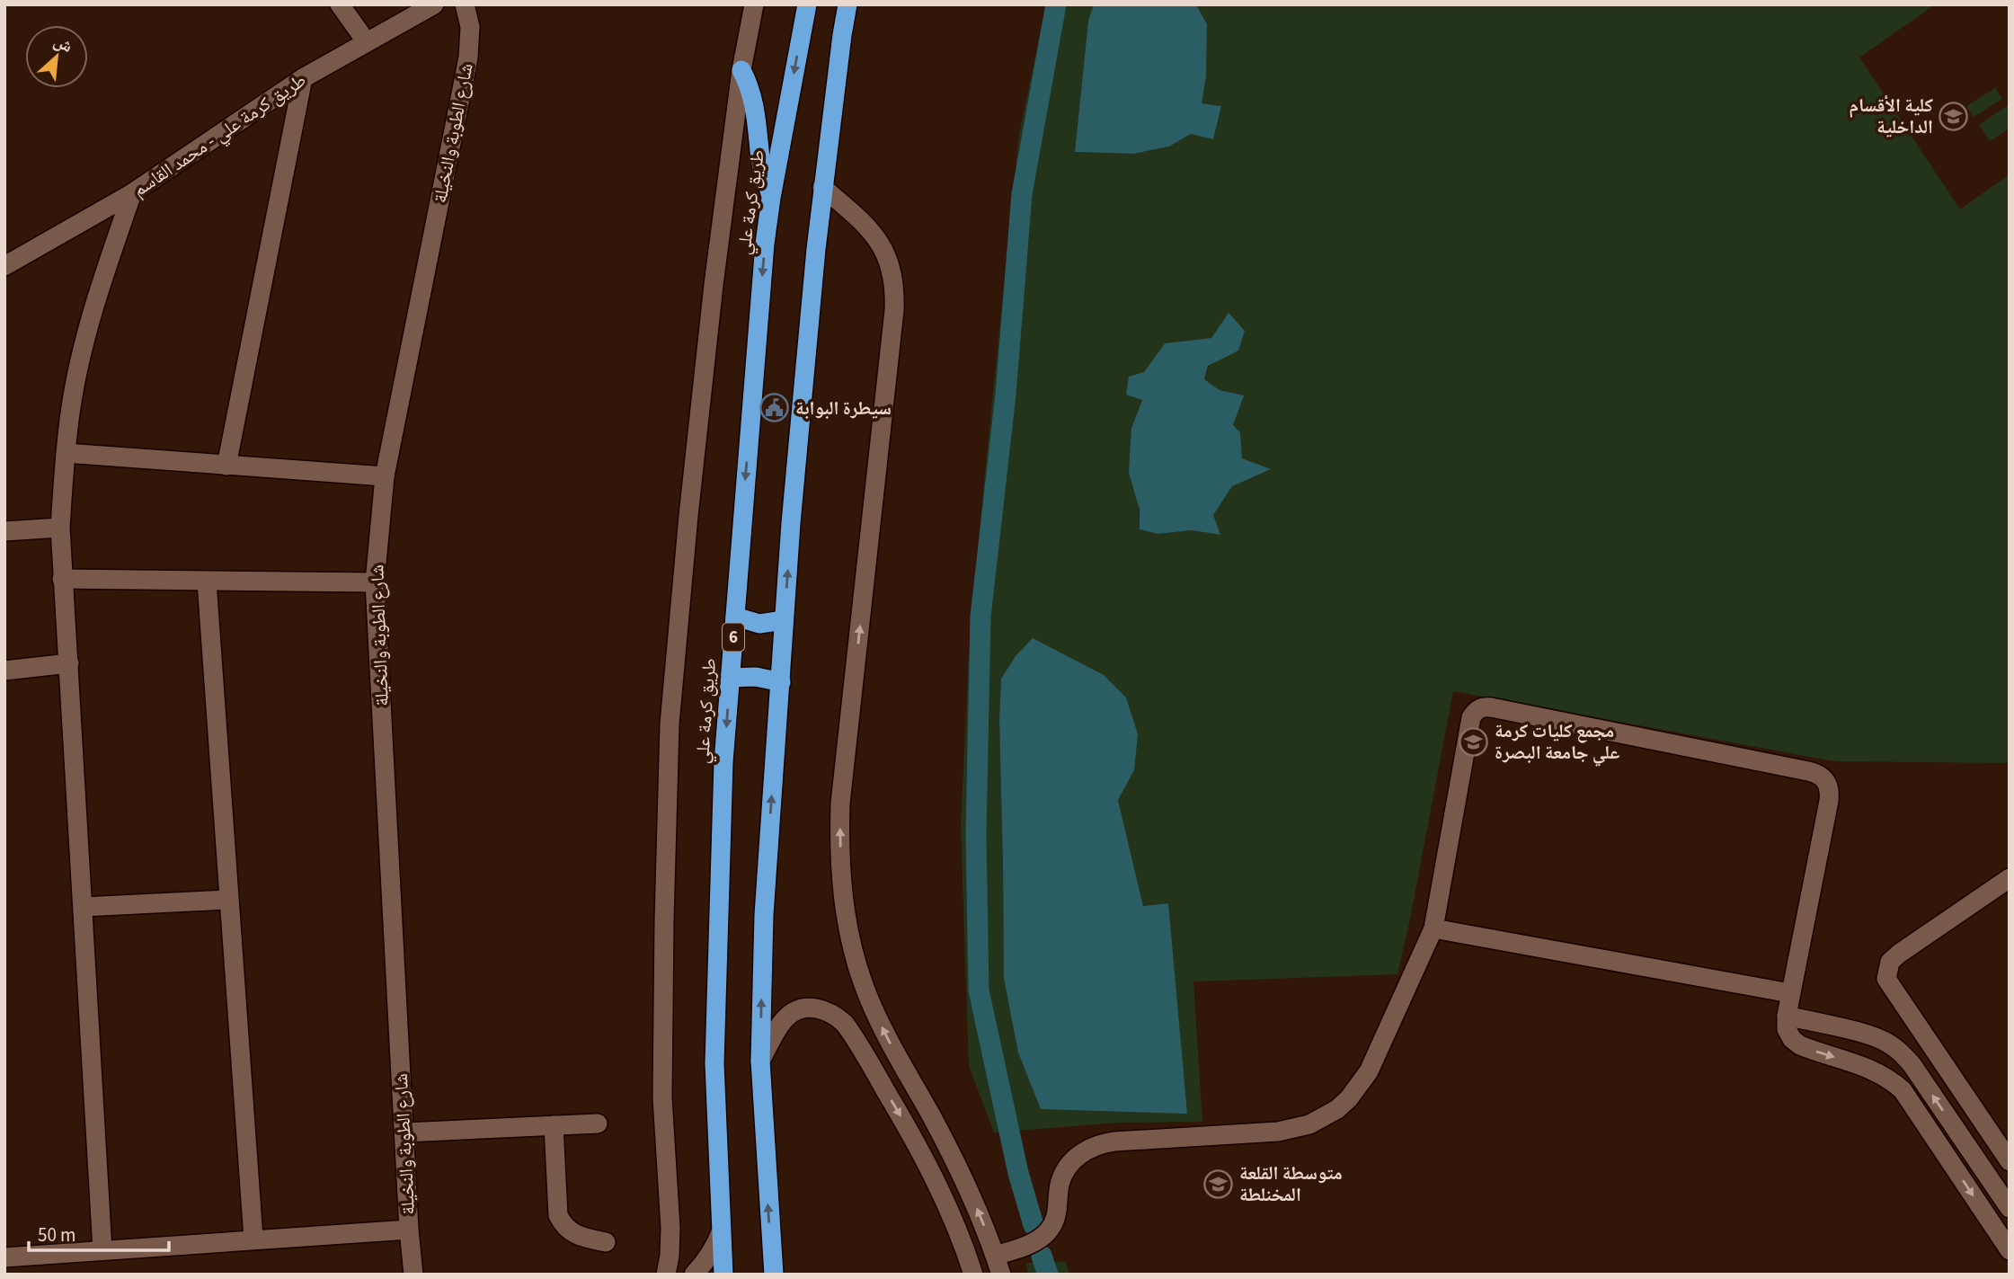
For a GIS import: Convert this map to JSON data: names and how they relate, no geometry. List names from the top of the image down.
{
  "streets": {
    "highway": ["طريق كرمة علي", "6"],
    "street": ["شارع الطوبة والنخيلة", "طريق كرمة علي - محمد القاسم"]
  },
  "places": {
    "school or university": ["كلية الأقسام الداخلية", "مجمع كليات كرمة علي جامعة البصرة", "متوسطة القلعة المخنلطة"],
    "public building": ["سيطرة البوابة"]
  },
  "scale_bar": "50 m",
  "north": "top right"
}
